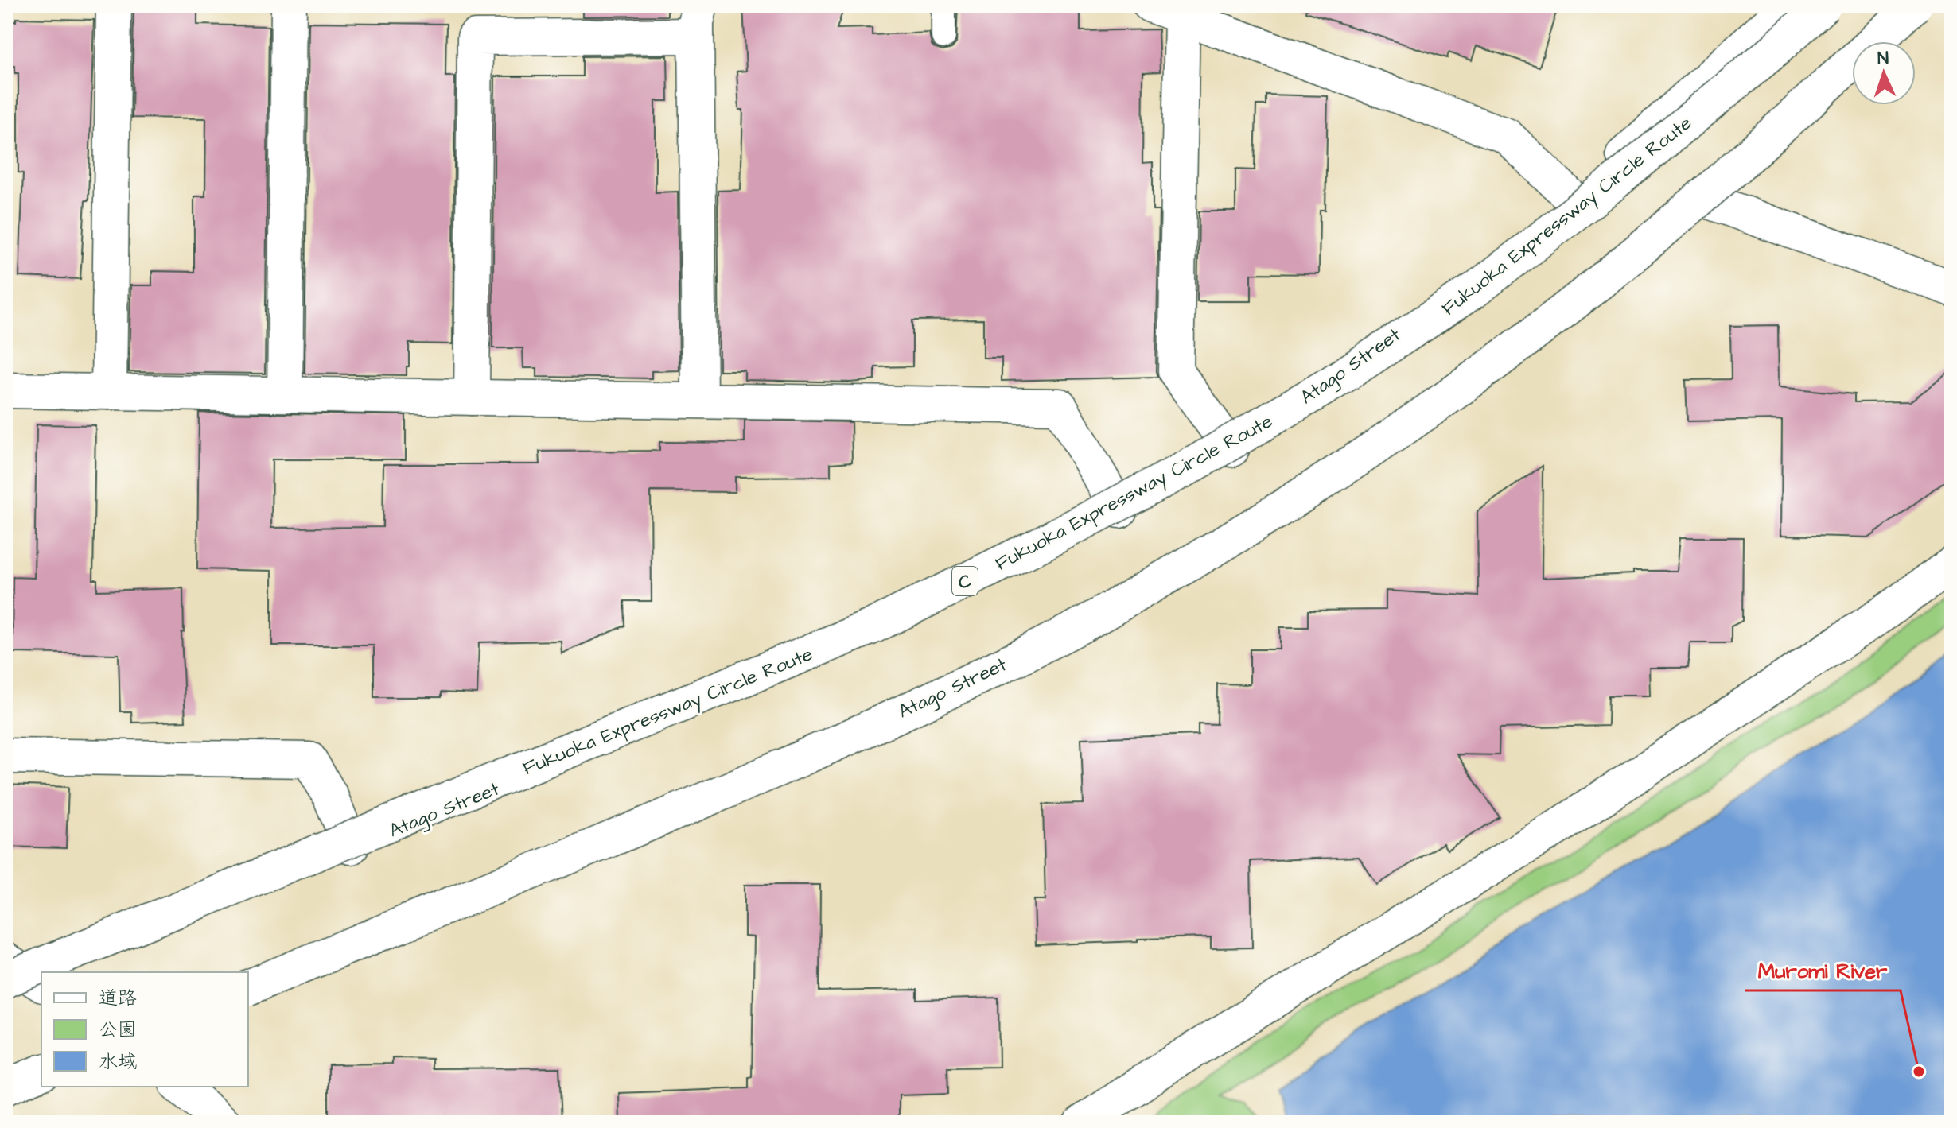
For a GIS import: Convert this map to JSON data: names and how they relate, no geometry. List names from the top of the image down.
{
  "streets": {
    "main road": ["Fukuoka Expressway Circle Route", "Atago Street", "C"]
  },
  "crossings": [
    ["Fukuoka Expressway Circle Route", "Atago Street"]
  ],
  "places": ["Muromi River"],
  "legend": ["道路", "公園", "水域"],
  "north": "top"
}
